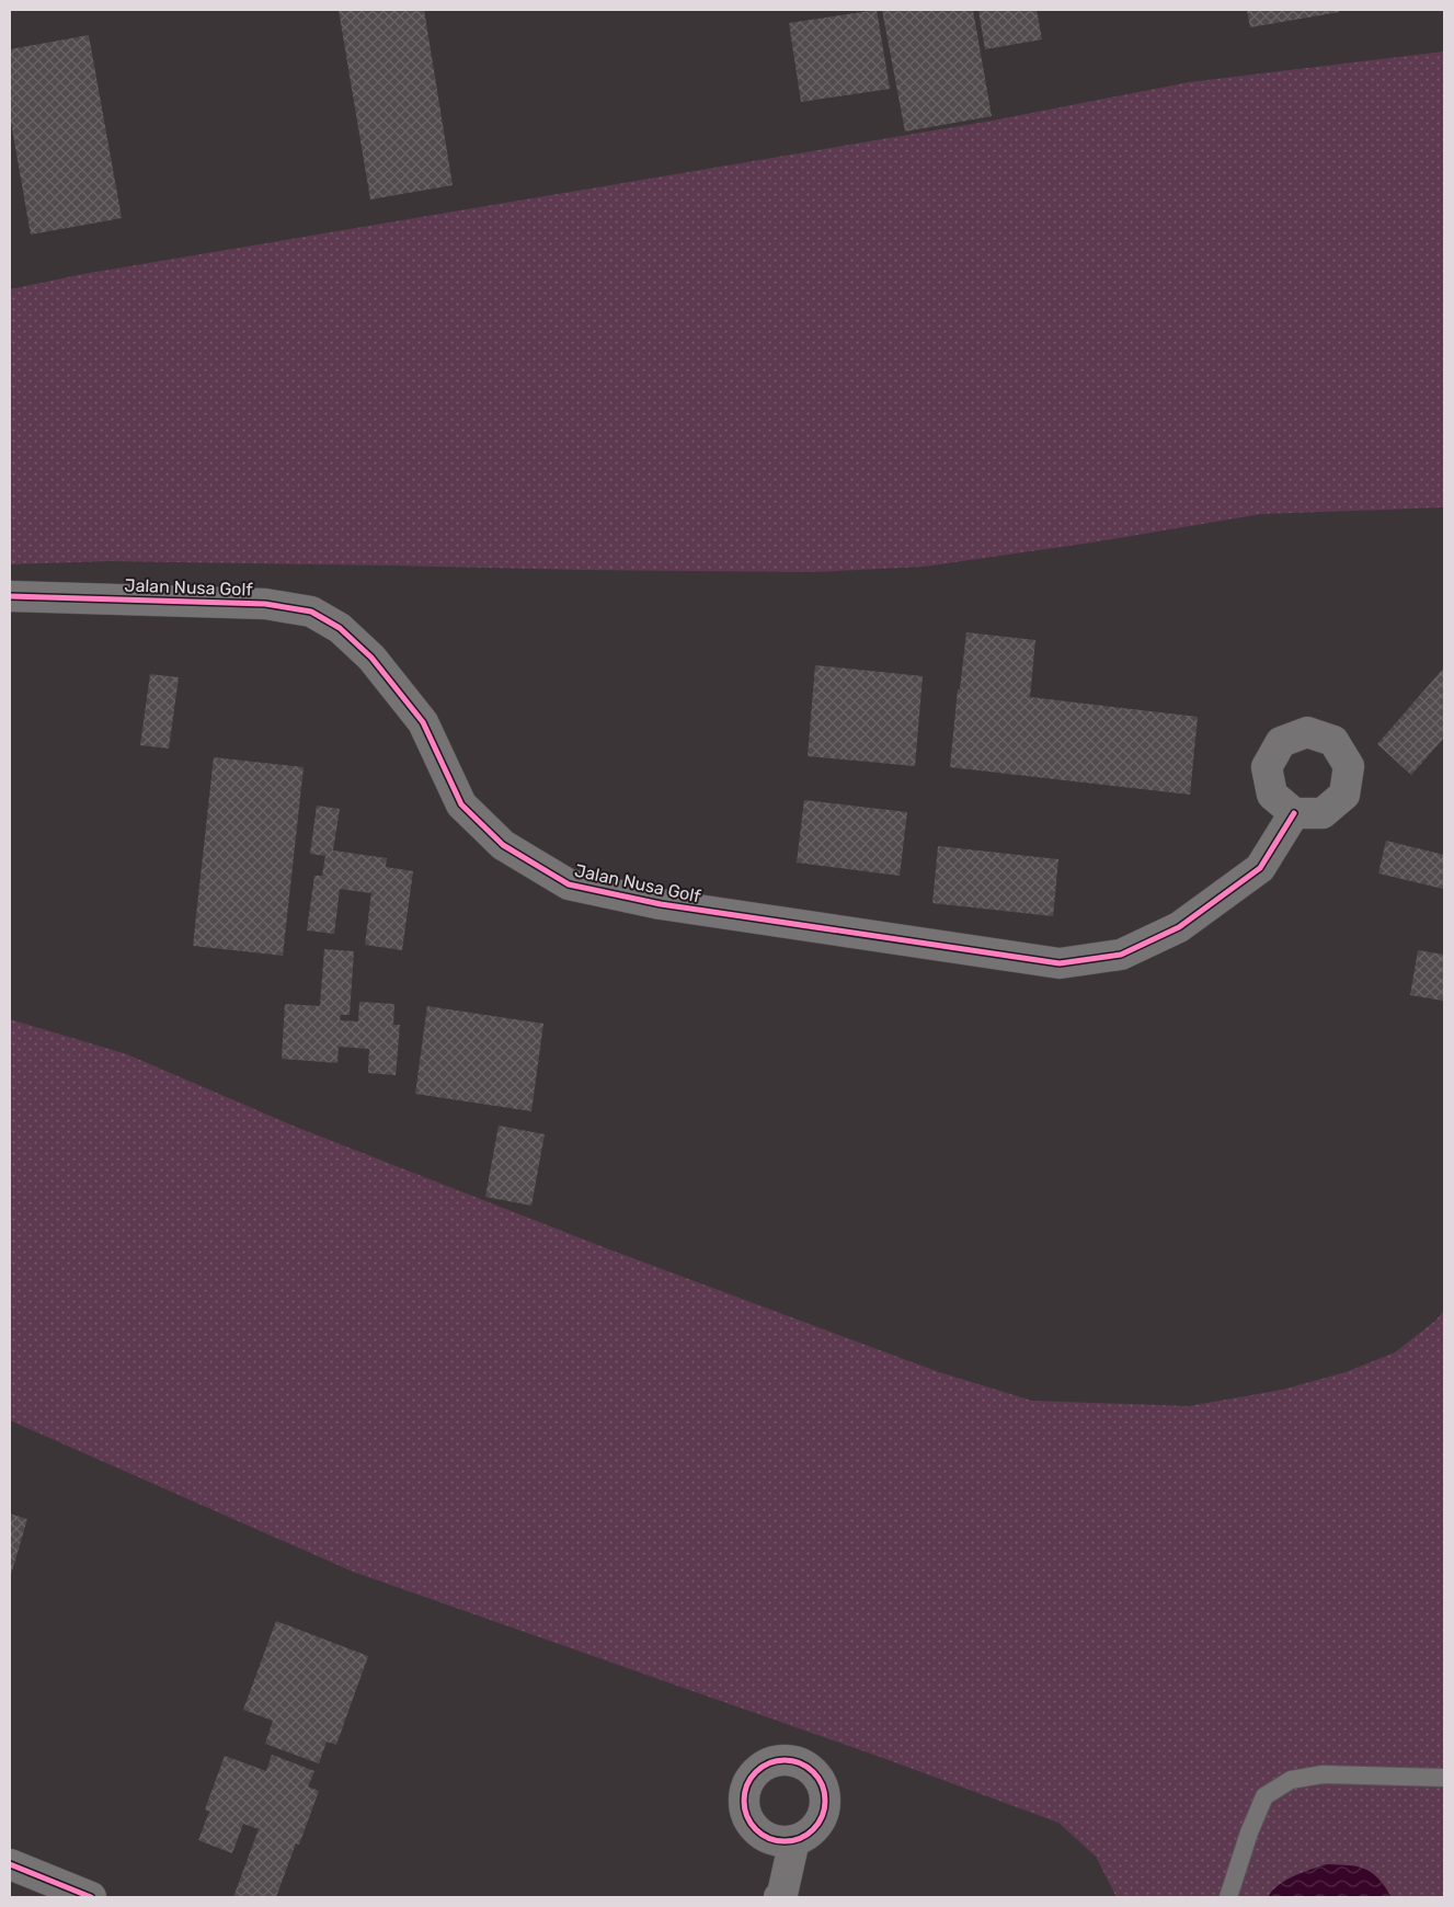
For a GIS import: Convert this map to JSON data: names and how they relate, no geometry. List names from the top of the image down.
{
  "streets": {
    "street": ["Jalan Nusa Golf"]
  }
}
